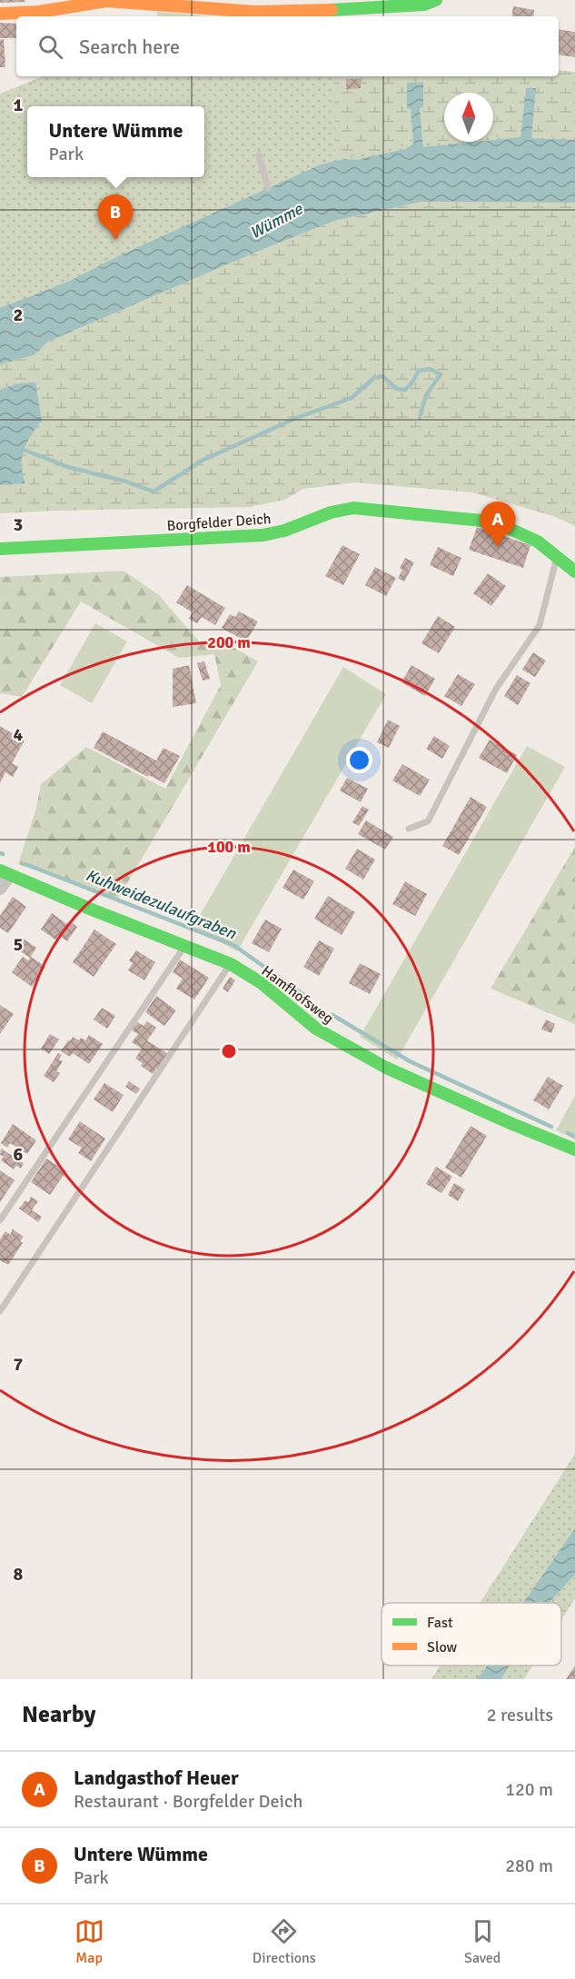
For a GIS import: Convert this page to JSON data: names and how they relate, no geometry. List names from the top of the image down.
{
  "streets": {
    "street": ["Borgfelder Deich", "Hamfhofsweg"]
  },
  "water": ["Wümme", "Kuhweidezulaufgraben"],
  "legend": ["Fast", "Slow"],
  "north": "top",
  "page": {
    "search": "Search here",
    "popup": ["Untere Wümme", "Park"],
    "pins": ["B", "A"],
    "heading": ["Nearby", "2 results"],
    "list": [
      {
        "mark": "A",
        "name": "Landgasthof Heuer",
        "note": "Restaurant · Borgfelder Deich",
        "value": "120 m"
      },
      {
        "mark": "B",
        "name": "Untere Wümme",
        "note": "Park",
        "value": "280 m"
      }
    ],
    "nav": ["Map", "Directions", "Saved"]
  },
  "grid": {
    "rows": [
      "1",
      "2",
      "3",
      "4",
      "5",
      "6",
      "7",
      "8"
    ]
  },
  "rings": ["200 m", "100 m"]
}
